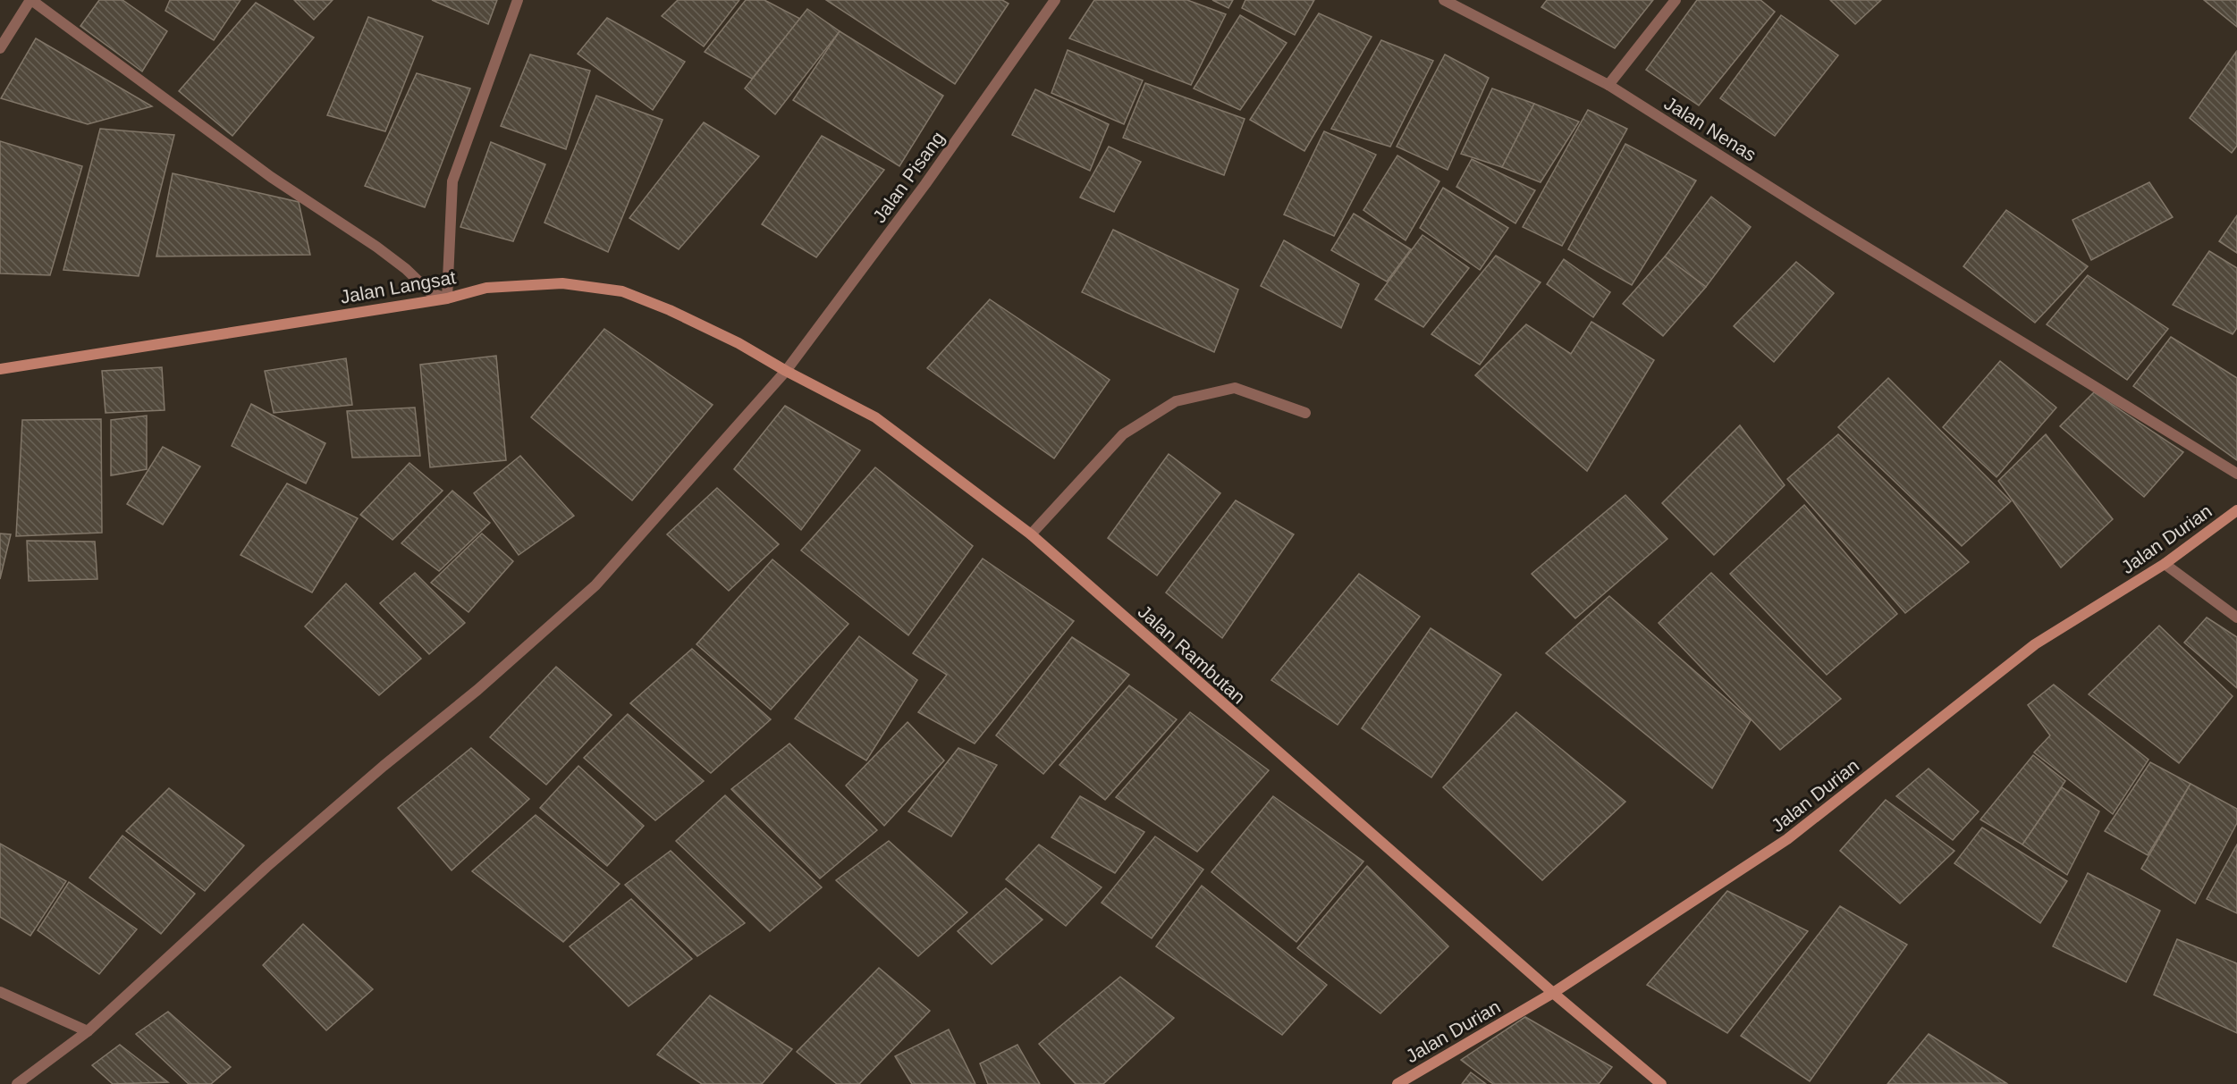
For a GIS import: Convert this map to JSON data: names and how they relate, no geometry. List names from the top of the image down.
{
  "streets": {
    "street": [
      "Jalan Nenas",
      "Jalan Pisang",
      "Jalan Langsat",
      "Jalan Durian",
      "Jalan Rambutan"
    ]
  },
  "crossings": [
    ["Jalan Pisang", "Jalan Langsat"],
    ["Jalan Pisang", "Jalan Rambutan"],
    ["Jalan Langsat", "Jalan Rambutan"],
    ["Jalan Durian", "Jalan Rambutan"]
  ]
}
